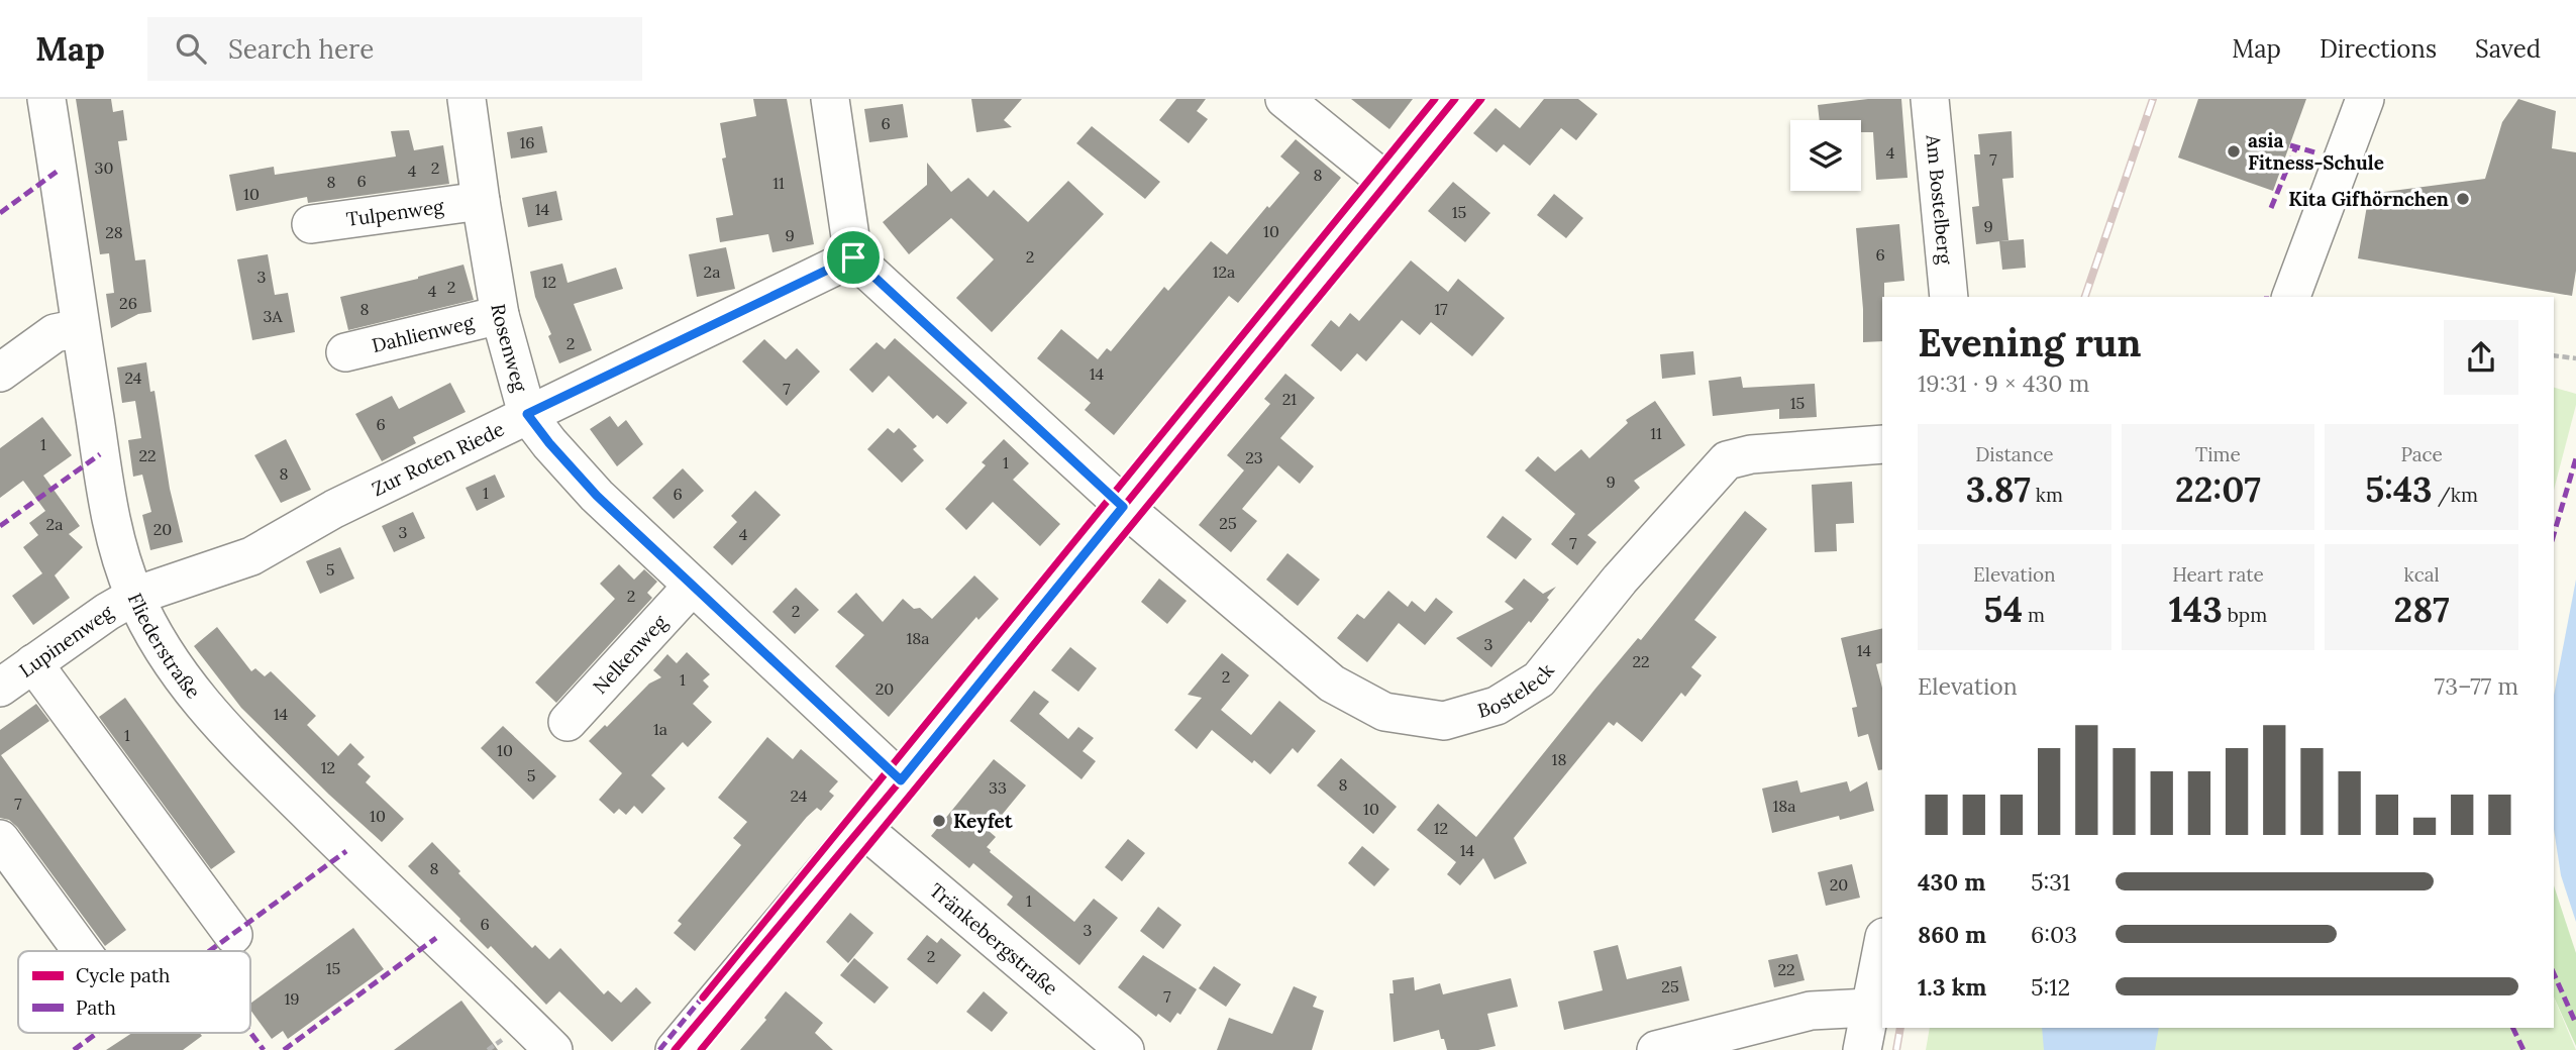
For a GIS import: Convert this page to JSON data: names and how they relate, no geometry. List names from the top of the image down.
{
  "streets": {
    "street": [
      "Am Bostelberg",
      "Tulpenweg",
      "Dahlienweg",
      "Rosenweg",
      "Zur Roten Riede",
      "Lupinenweg",
      "Fliederstraße",
      "Nelkenweg",
      "Bosteleck",
      "Tränkebergstraße"
    ]
  },
  "crossings": [
    ["Tulpenweg", "Rosenweg"],
    ["Dahlienweg", "Rosenweg"],
    ["Rosenweg", "Zur Roten Riede"],
    ["Rosenweg", "Nelkenweg"],
    ["Zur Roten Riede", "Lupinenweg"],
    ["Zur Roten Riede", "Fliederstraße"],
    ["Zur Roten Riede", "Bosteleck"],
    ["Lupinenweg", "Fliederstraße"]
  ],
  "places": ["asia Fitness-Schule", "Kita Gifhörnchen", "Keyfet"],
  "house_numbers": [
    "6",
    "16",
    "4",
    "7",
    "30",
    "2",
    "4",
    "8",
    "6",
    "8",
    "11",
    "10",
    "14",
    "15",
    "9",
    "10",
    "28",
    "9",
    "6",
    "2",
    "2a",
    "12a",
    "3",
    "12",
    "2",
    "4",
    "26",
    "8",
    "17",
    "3A",
    "2",
    "14",
    "24",
    "7",
    "21",
    "15",
    "6",
    "11",
    "1",
    "22",
    "23",
    "1",
    "8",
    "9",
    "1",
    "6",
    "25",
    "2a",
    "20",
    "3",
    "4",
    "7",
    "5",
    "2",
    "2",
    "18a",
    "3",
    "14",
    "22",
    "2",
    "1",
    "20",
    "14",
    "1a",
    "1",
    "10",
    "18",
    "12",
    "5",
    "8",
    "33",
    "24",
    "7",
    "18a",
    "10",
    "10",
    "12",
    "14",
    "8",
    "20",
    "1",
    "6",
    "3",
    "2",
    "15",
    "22",
    "25",
    "7",
    "19"
  ],
  "legend": ["Cycle path", "Path"],
  "page": {
    "header": "Map",
    "search": "Search here",
    "nav": ["Map", "Directions", "Saved"],
    "heading": ["Evening run", "19:31 · 9 × 430 m"],
    "stats": [
      ["Distance", "3.87 km"],
      ["Time", "22:07"],
      ["Pace", "5:43 /km"],
      ["Elevation", "54 m"],
      ["Heart rate", "143 bpm"],
      ["kcal", "287"]
    ],
    "chart": ["Elevation", "73–77 m"],
    "list": [
      {
        "name": "430 m",
        "note": "5:31"
      },
      {
        "name": "860 m",
        "note": "6:03"
      },
      {
        "name": "1.3 km",
        "note": "5:12"
      }
    ]
  }
}
